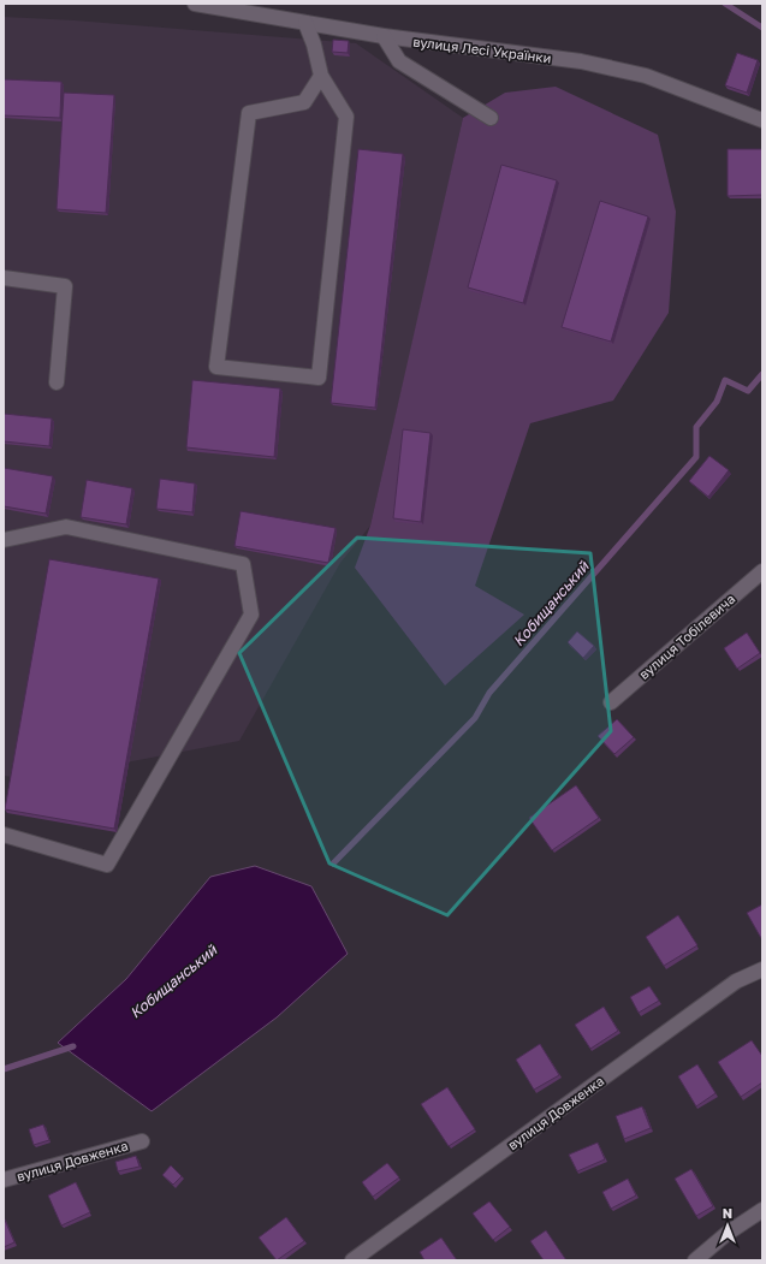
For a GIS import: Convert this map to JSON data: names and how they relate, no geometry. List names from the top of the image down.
{
  "streets": {
    "street": ["вулиця Лесі Українки", "вулиця Тобілевича", "вулиця Довженка"]
  },
  "water": ["Кобищанський"],
  "north": "top"
}
